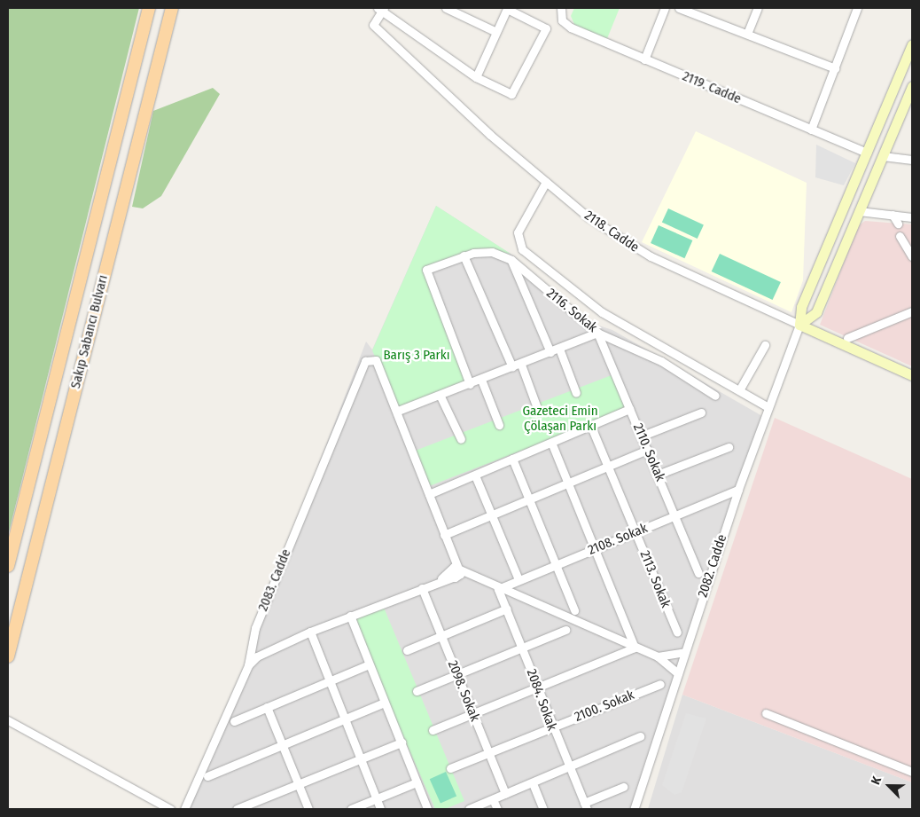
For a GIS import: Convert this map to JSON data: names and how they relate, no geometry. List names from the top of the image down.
{
  "streets": {
    "main road": ["Sakıp Sabancı Bulvarı"],
    "street": [
      "2119. Cadde",
      "2118. Cadde",
      "2116. Sokak",
      "2110. Sokak",
      "2108. Sokak",
      "2082. Cadde",
      "2113. Sokak",
      "2083. Cadde",
      "2098. Sokak",
      "2084. Sokak",
      "2100. Sokak"
    ]
  },
  "crossings": [
    ["2118. Cadde", "2082. Cadde"],
    ["2116. Sokak", "2110. Sokak"],
    ["2110. Sokak", "2108. Sokak"],
    ["2108. Sokak", "2082. Cadde"],
    ["2108. Sokak", "2113. Sokak"],
    ["2108. Sokak", "2084. Sokak"],
    ["2098. Sokak", "2100. Sokak"],
    ["2084. Sokak", "2100. Sokak"]
  ],
  "parks": ["Barış 3 Parkı", "Gazeteci Emin Çölaşan Parkı"],
  "north": "top left"
}
